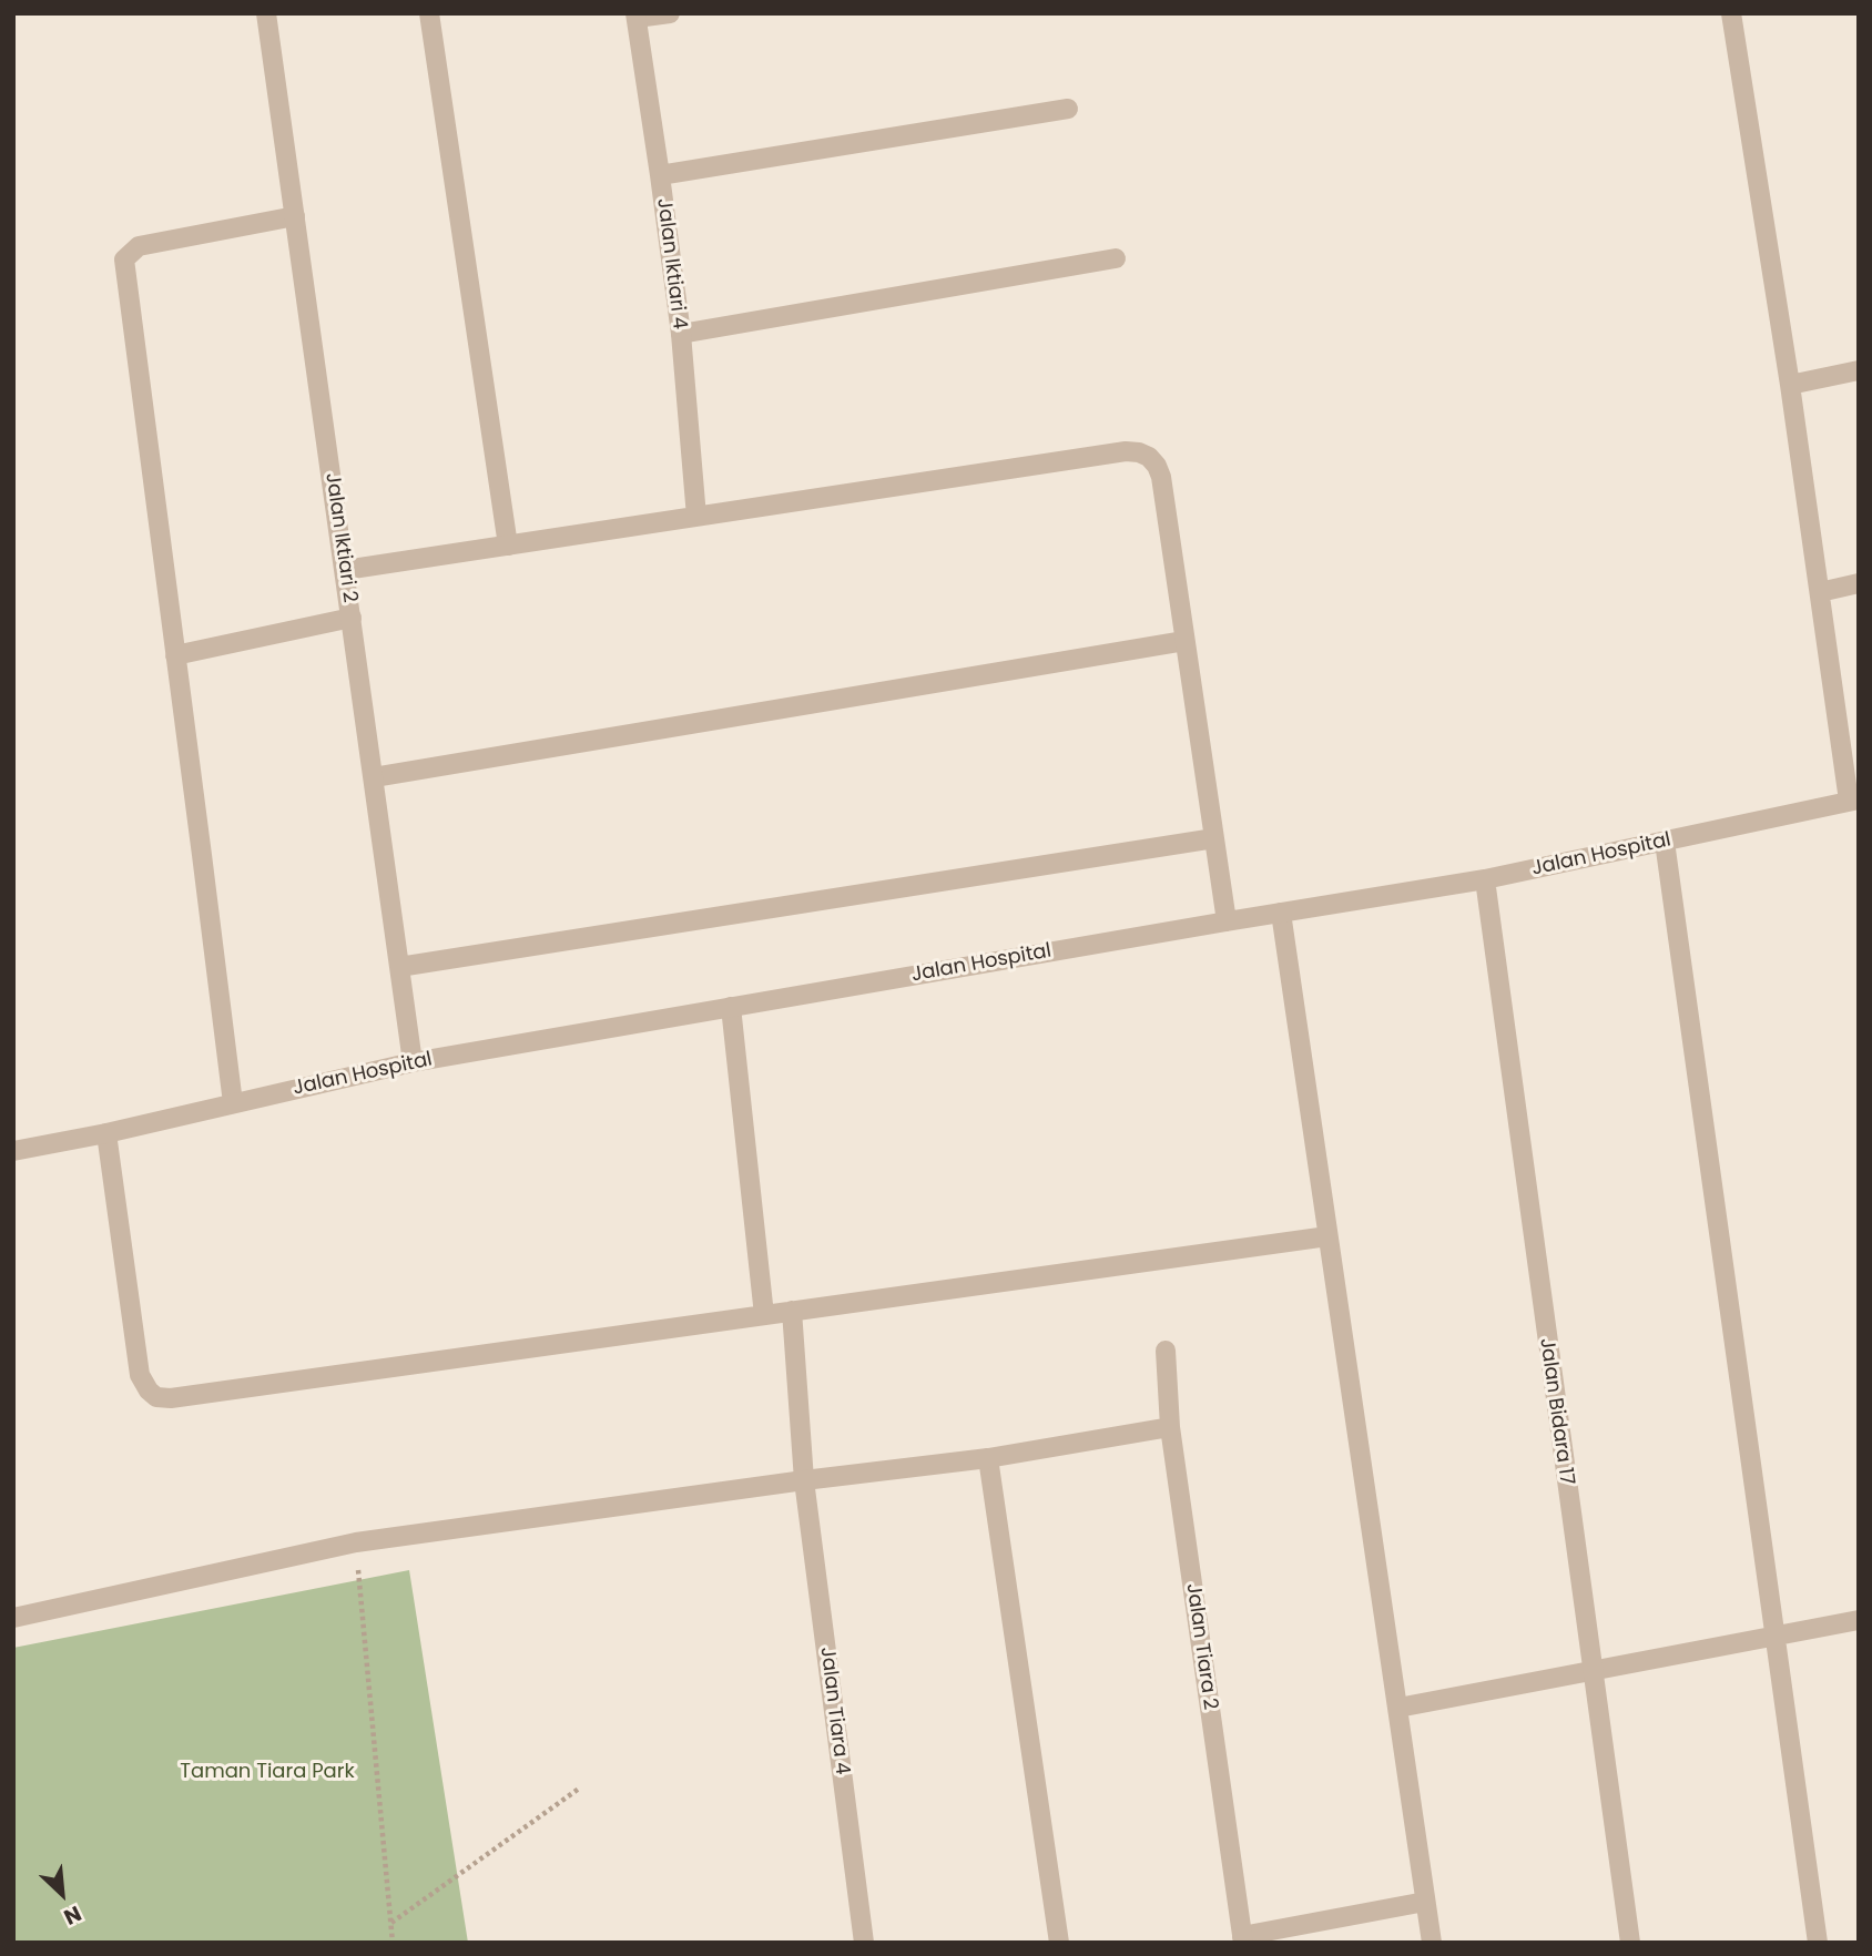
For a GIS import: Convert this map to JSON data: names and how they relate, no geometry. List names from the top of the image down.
{
  "streets": {
    "street": [
      "Jalan Iktiari 4",
      "Jalan Iktiari 2",
      "Jalan Hospital",
      "Jalan Bidara 17",
      "Jalan Tiara 2",
      "Jalan Tiara 4"
    ]
  },
  "crossings": [
    ["Jalan Iktiari 2", "Jalan Hospital"],
    ["Jalan Hospital", "Jalan Bidara 17"]
  ],
  "parks": ["Taman Tiara Park"],
  "north": "bottom right"
}
